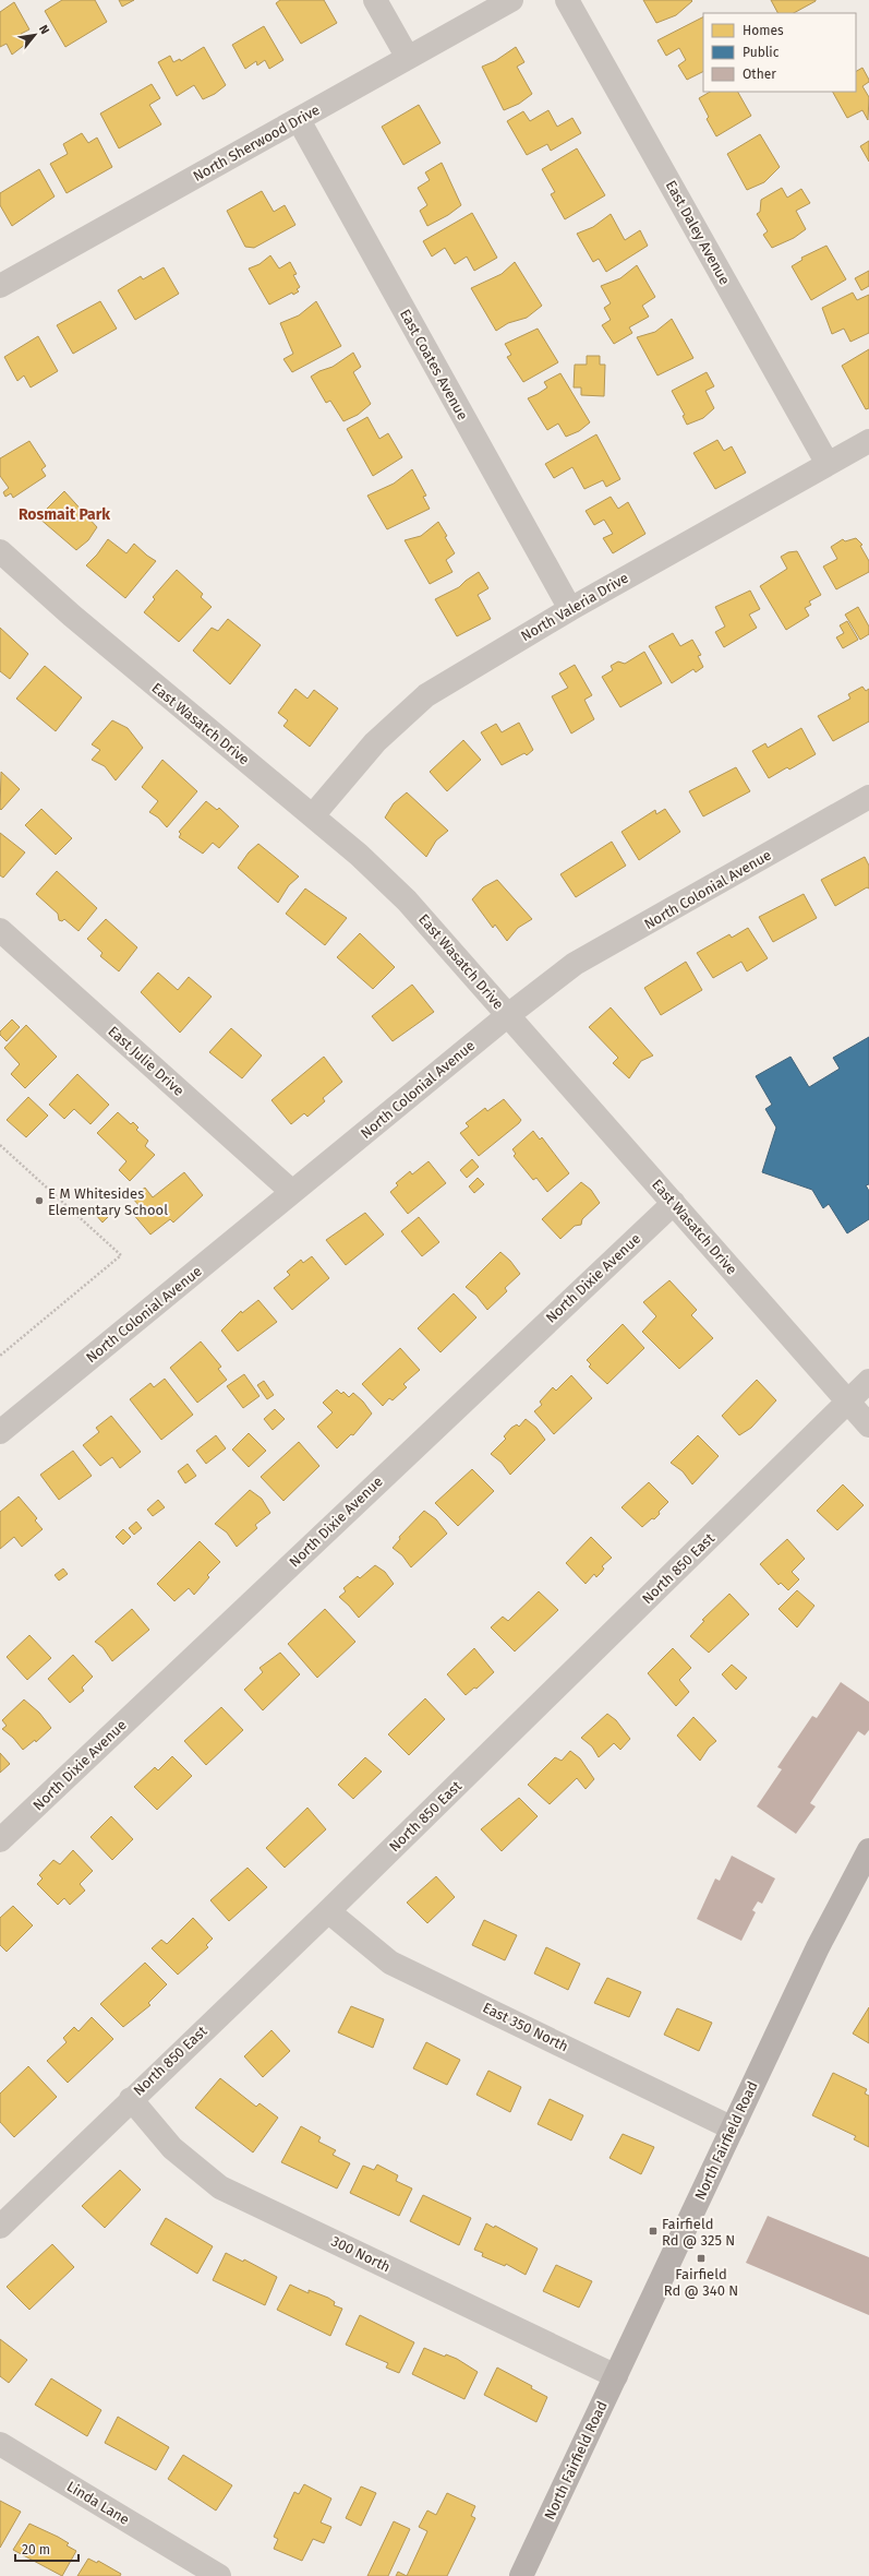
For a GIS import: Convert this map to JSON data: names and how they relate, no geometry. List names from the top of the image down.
{
  "streets": {
    "main road": ["North Fairfield Road"],
    "street": [
      "North Sherwood Drive",
      "East Daley Avenue",
      "East Coates Avenue",
      "North Valeria Drive",
      "East Wasatch Drive",
      "North Colonial Avenue",
      "East Julie Drive",
      "North Dixie Avenue",
      "North 850 East",
      "East 350 North",
      "300 North",
      "Linda Lane"
    ]
  },
  "crossings": [
    ["North Sherwood Drive", "East Coates Avenue"],
    ["East Daley Avenue", "North Valeria Drive"],
    ["East Coates Avenue", "North Valeria Drive"],
    ["North Valeria Drive", "East Wasatch Drive"],
    ["East Wasatch Drive", "North Colonial Avenue"],
    ["East Wasatch Drive", "North Dixie Avenue"],
    ["East Wasatch Drive", "North 850 East"],
    ["North Colonial Avenue", "East Julie Drive"],
    ["North 850 East", "East 350 North"],
    ["North 850 East", "300 North"],
    ["East 350 North", "North Fairfield Road"],
    ["North Fairfield Road", "300 North"]
  ],
  "districts": ["Rosmait Park"],
  "places": {
    "other": ["E M Whitesides Elementary School"],
    "transit": ["Fairfield Rd @ 325 N", "Fairfield Rd @ 340 N"]
  },
  "legend": ["Homes", "Public", "Other"],
  "scale_bar": "20 m",
  "north": "top right"
}
